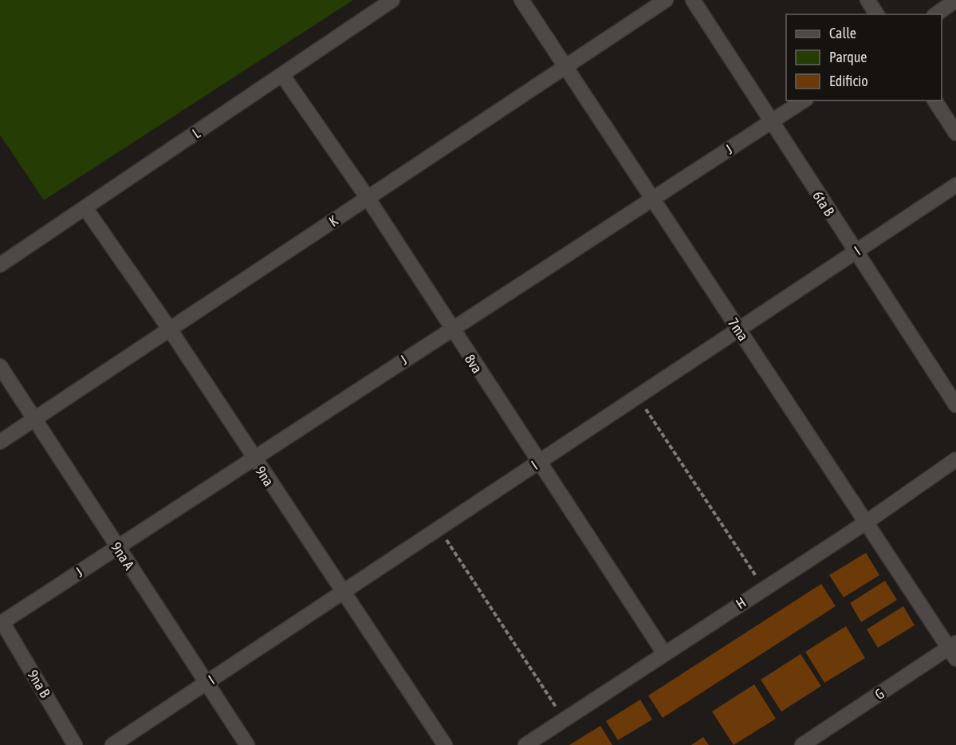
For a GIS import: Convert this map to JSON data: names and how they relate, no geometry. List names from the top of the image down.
{
  "streets": {
    "street": [
      "L",
      "J",
      "6ta B",
      "K",
      "I",
      "7ma",
      "8va",
      "9na",
      "9na A",
      "H",
      "9na B",
      "G"
    ]
  },
  "crossings": [
    ["L", "8va"],
    ["L", "9na"],
    ["J", "6ta B"],
    ["J", "7ma"],
    ["J", "8va"],
    ["J", "9na"],
    ["J", "9na A"],
    ["J", "9na B"],
    ["6ta B", "I"],
    ["K", "7ma"],
    ["K", "8va"],
    ["K", "9na"],
    ["K", "9na A"],
    ["I", "7ma"],
    ["I", "8va"],
    ["I", "9na"],
    ["I", "9na A"],
    ["7ma", "H"],
    ["7ma", "G"],
    ["8va", "H"]
  ],
  "legend": ["Calle", "Parque", "Edificio"]
}
